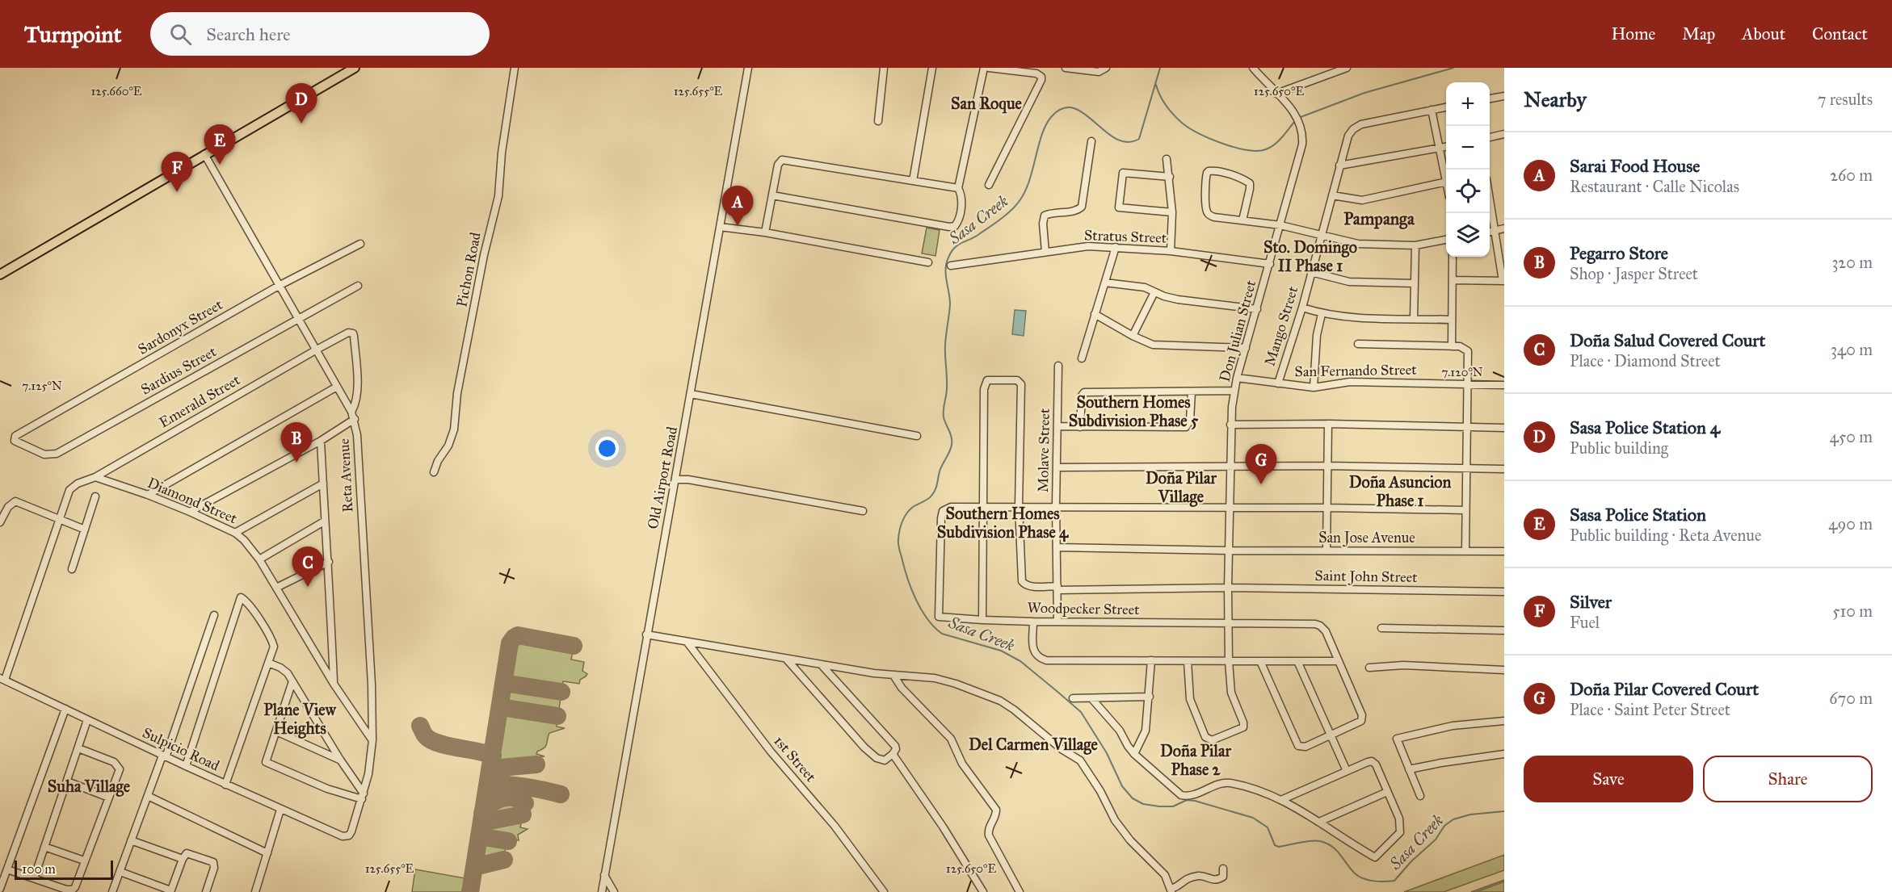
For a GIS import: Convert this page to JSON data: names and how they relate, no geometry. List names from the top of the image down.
{
  "streets": {
    "street": [
      "Stratus Street",
      "Pichon Road",
      "Mango Street",
      "Sardonyx Street",
      "Don Julian Street",
      "Sardius Street",
      "San Fernando Street",
      "Emerald Street",
      "Molave Street",
      "Reta Avenue",
      "Old Airport Road",
      "Diamond Street",
      "San Jose Avenue",
      "Saint John Street",
      "Woodpecker Street",
      "Sulpicio Road",
      "1st Street"
    ]
  },
  "crossings": [
    ["Stratus Street", "Don Julian Street"],
    ["Mango Street", "San Fernando Street"],
    ["Sardonyx Street", "Sardius Street"],
    ["Sardonyx Street", "Reta Avenue"],
    ["Don Julian Street", "San Fernando Street"],
    ["Don Julian Street", "San Jose Avenue"],
    ["Don Julian Street", "Saint John Street"],
    ["Don Julian Street", "Woodpecker Street"],
    ["Sardius Street", "Reta Avenue"],
    ["Emerald Street", "Reta Avenue"],
    ["Emerald Street", "Diamond Street"],
    ["Emerald Street", "Sulpicio Road"],
    ["Molave Street", "San Jose Avenue"],
    ["Molave Street", "Saint John Street"],
    ["Molave Street", "Woodpecker Street"],
    ["Reta Avenue", "Diamond Street"],
    ["Reta Avenue", "Sulpicio Road"]
  ],
  "districts": [
    "San Roque",
    "Pampanga",
    "Sto. Domingo II Phase 1",
    "Southern Homes Subdivision Phase 5",
    "Doña Pilar Village",
    "Doña Asuncion Phase 1",
    "Southern Homes Subdivision Phase 4",
    "Plane View Heights",
    "Del Carmen Village",
    "Doña Pilar Phase 2",
    "Suha Village"
  ],
  "water": ["Sasa Creek"],
  "scale_bar": "100 m",
  "page": {
    "header": "Turnpoint",
    "search": "Search here",
    "nav": [
      "Home",
      "Map",
      "About",
      "Contact"
    ],
    "heading": ["Nearby", "7 results"],
    "map_buttons": ["+", "−"],
    "pins": [
      "D",
      "E",
      "F",
      "A",
      "B",
      "G",
      "C"
    ],
    "list": [
      {
        "mark": "A",
        "name": "Sarai Food House",
        "note": "Restaurant · Calle Nicolas",
        "value": "260 m"
      },
      {
        "mark": "B",
        "name": "Pegarro Store",
        "note": "Shop · Jasper Street",
        "value": "320 m"
      },
      {
        "mark": "C",
        "name": "Doña Salud Covered Court",
        "note": "Place · Diamond Street",
        "value": "340 m"
      },
      {
        "mark": "D",
        "name": "Sasa Police Station 4",
        "note": "Public building",
        "value": "450 m"
      },
      {
        "mark": "E",
        "name": "Sasa Police Station",
        "note": "Public building · Reta Avenue",
        "value": "490 m"
      },
      {
        "mark": "F",
        "name": "Silver",
        "note": "Fuel",
        "value": "510 m"
      },
      {
        "mark": "G",
        "name": "Doña Pilar Covered Court",
        "note": "Place · Saint Peter Street",
        "value": "670 m"
      }
    ],
    "buttons": ["Save", "Share"],
    "scale": "100 m"
  },
  "coordinates": [
    "125.660°E",
    "125.655°E",
    "125.650°E",
    "7.120°N",
    "7.125°N"
  ]
}
